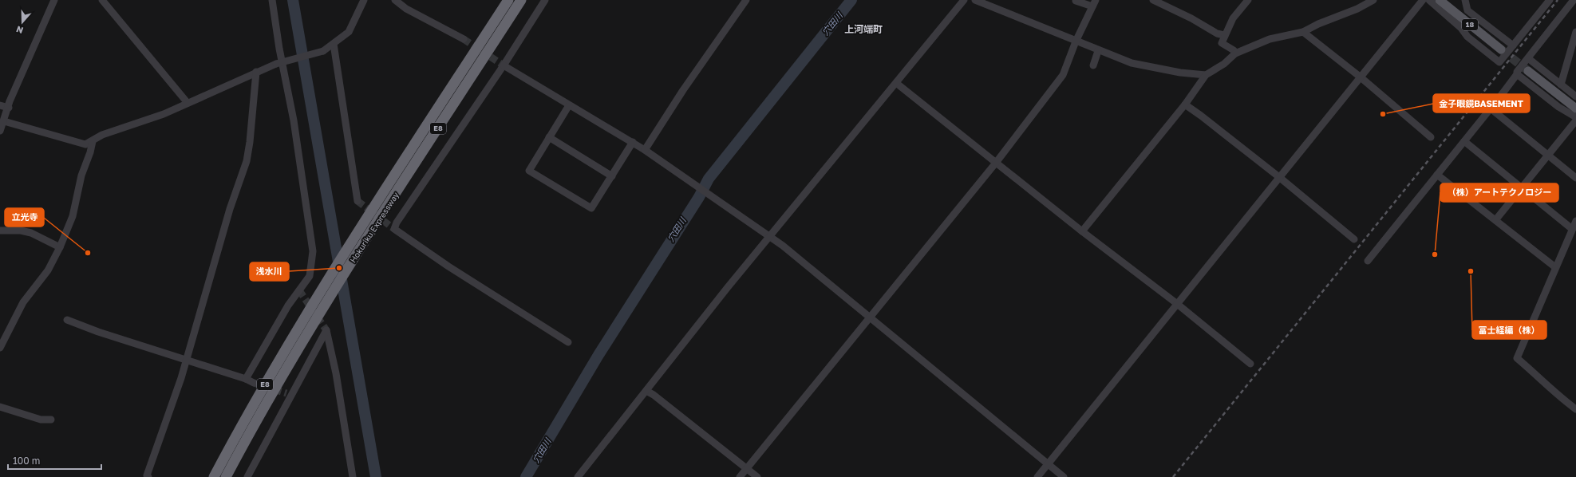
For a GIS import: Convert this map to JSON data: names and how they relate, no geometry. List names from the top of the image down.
{
  "streets": {
    "highway": ["E8", "Hokuriku Expressway"],
    "main road": ["18"]
  },
  "districts": ["上河端町"],
  "water": ["穴田川"],
  "places": [
    "金子眼鏡BASEMENT",
    "立光寺",
    "（株）アートテクノロジー",
    "浅水川",
    "冨士経編（株）"
  ],
  "scale_bar": "100 m",
  "north": "bottom"
}
